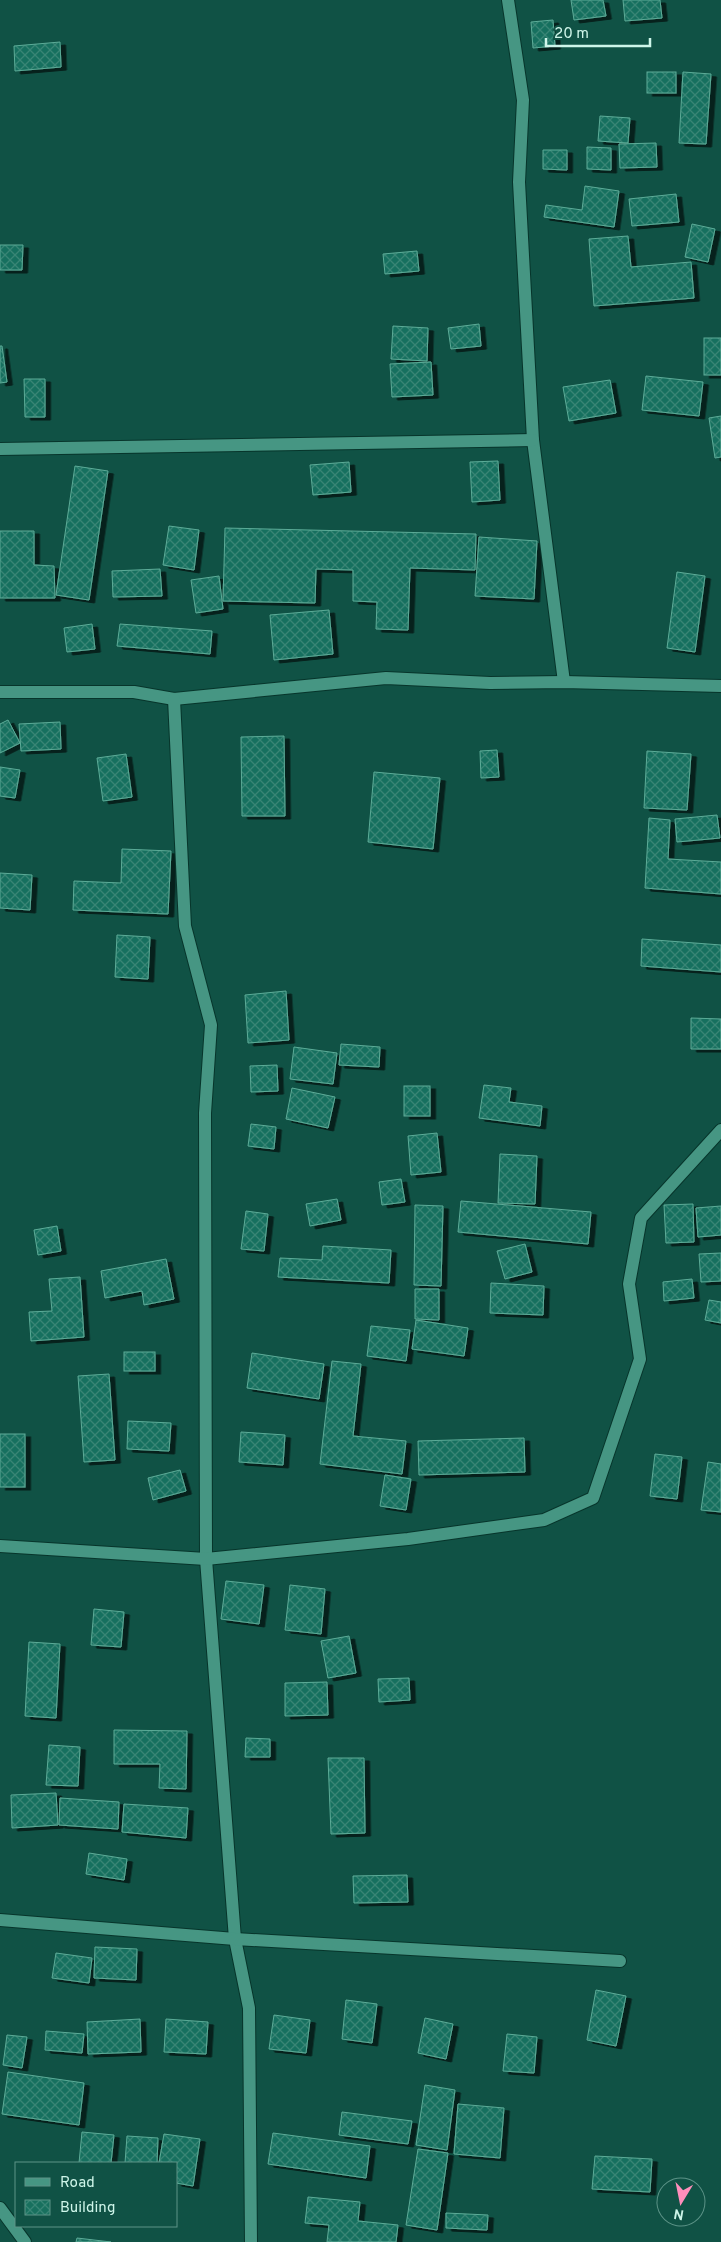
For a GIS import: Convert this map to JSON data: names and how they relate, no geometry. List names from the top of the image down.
{
  "legend": ["Road", "Building"],
  "scale_bar": "20 m",
  "north": "bottom"
}
